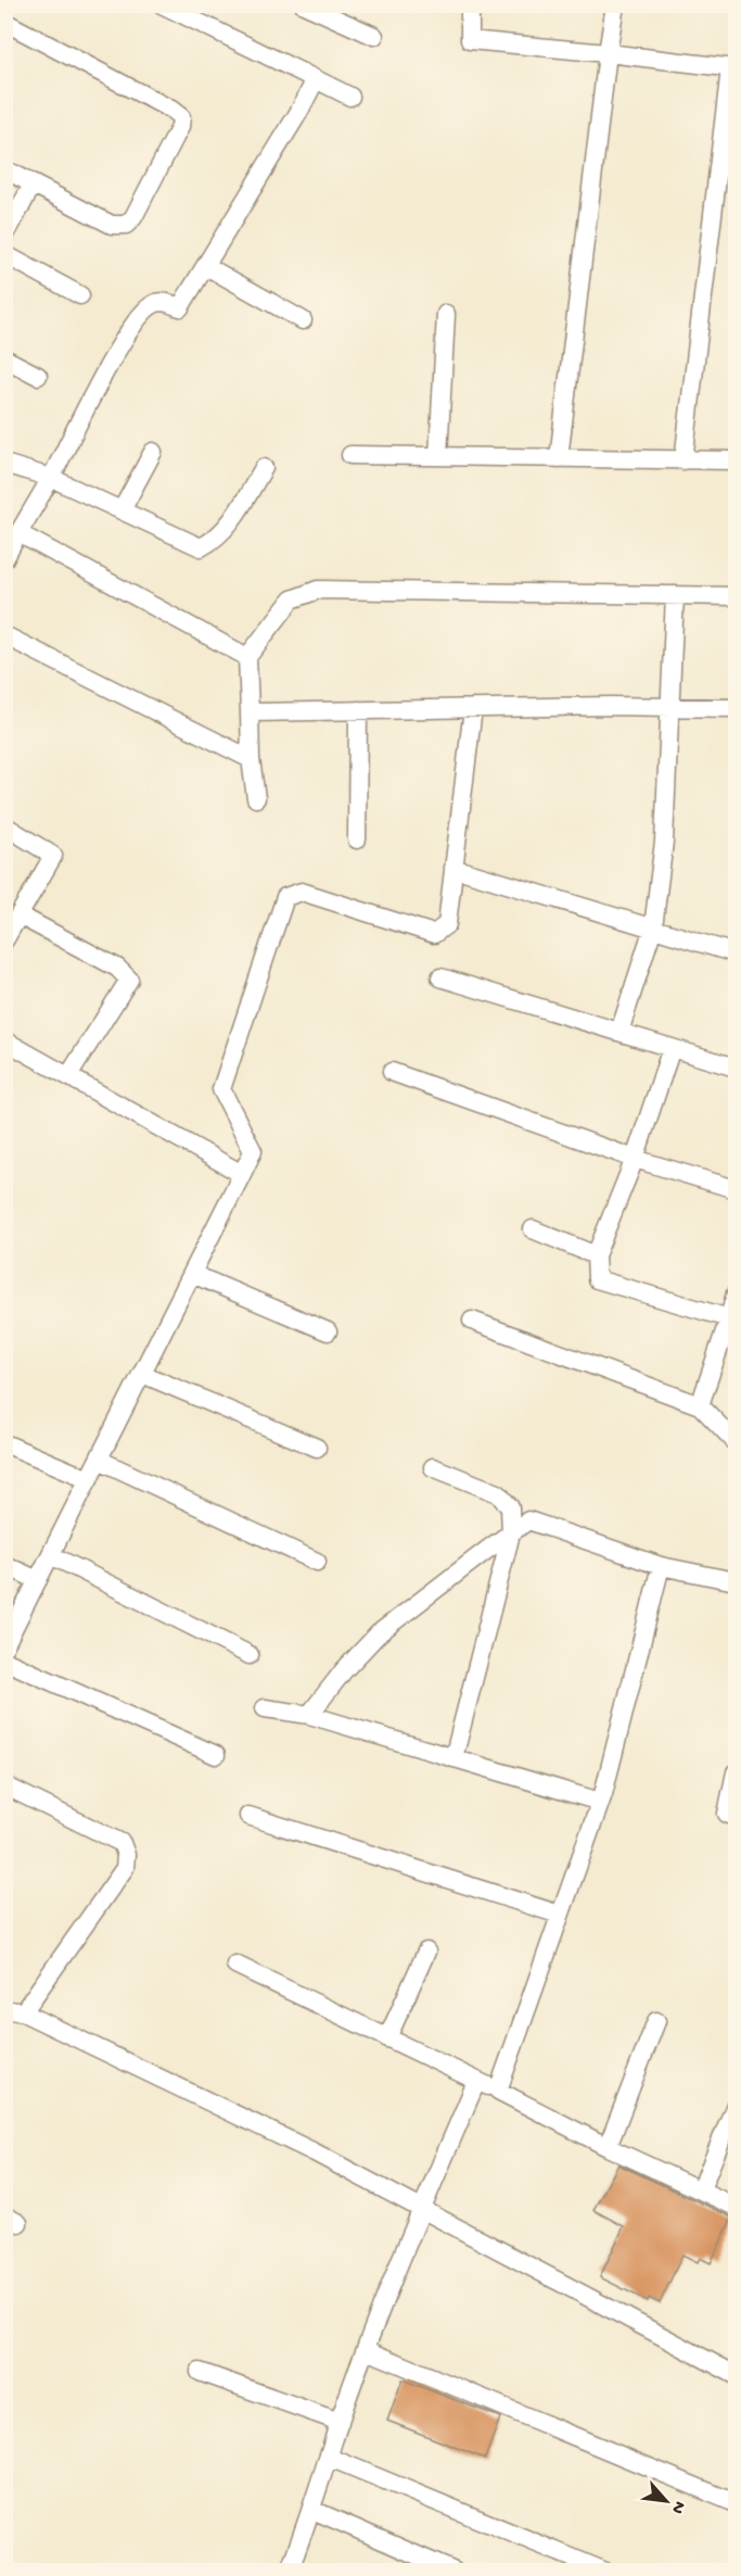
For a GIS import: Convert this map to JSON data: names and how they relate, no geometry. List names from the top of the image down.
{
  "north": "bottom right"
}
